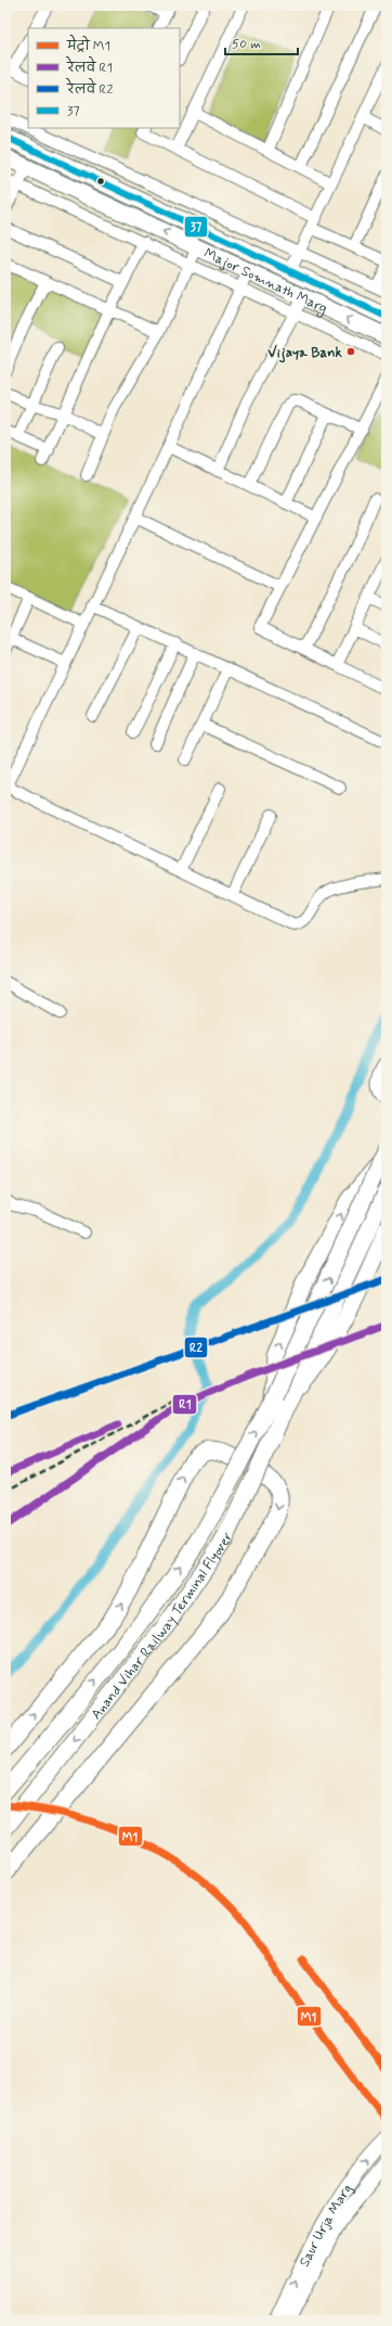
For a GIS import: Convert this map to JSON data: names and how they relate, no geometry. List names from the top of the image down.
{
  "streets": {
    "main road": ["Major Somnath Marg", "Anand Vihar Railway Terminal Flyover"],
    "street": ["Saur Urja Marg"]
  },
  "places": ["Vijaya Bank"],
  "lines": [
    "transit line 37",
    "rail line R2",
    "rail line R1",
    "metro line M1"
  ],
  "legend": [
    "मेट्रो M1",
    "रेलवे R1",
    "रेलवे R2",
    "37"
  ],
  "scale_bar": "50 m"
}
